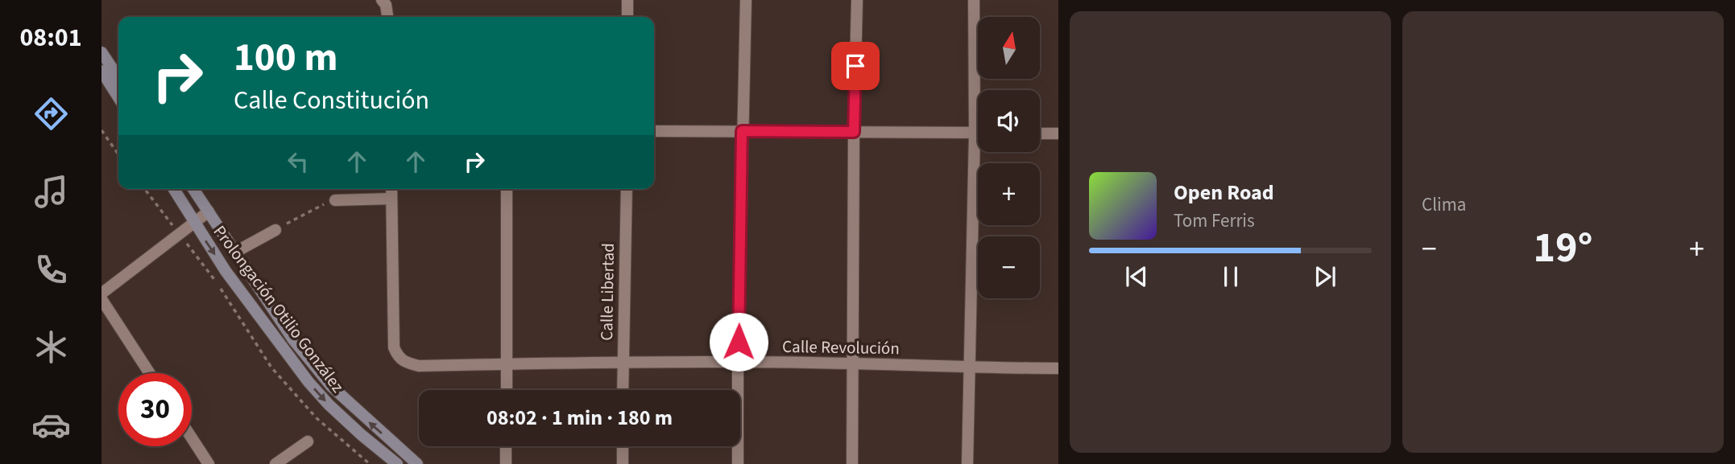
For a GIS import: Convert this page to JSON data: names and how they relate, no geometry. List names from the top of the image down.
{
  "streets": {
    "main road": ["Prolongación Otilio González"],
    "street": ["Calle Libertad", "Calle Revolución"]
  },
  "crossings": [
    ["Calle Libertad", "Calle Revolución"]
  ],
  "north": "top",
  "page": {
    "tabs": "08:01",
    "tile": "Clima",
    "map_buttons": ["+", "−"],
    "turn": ["100 m", "Calle Constitución"],
    "song": ["Open Road", "Tom Ferris"],
    "heat": ["−", "19°", "+"],
    "limit": "30",
    "trip": "08:02 · 1 min · 180 m"
  }
}
